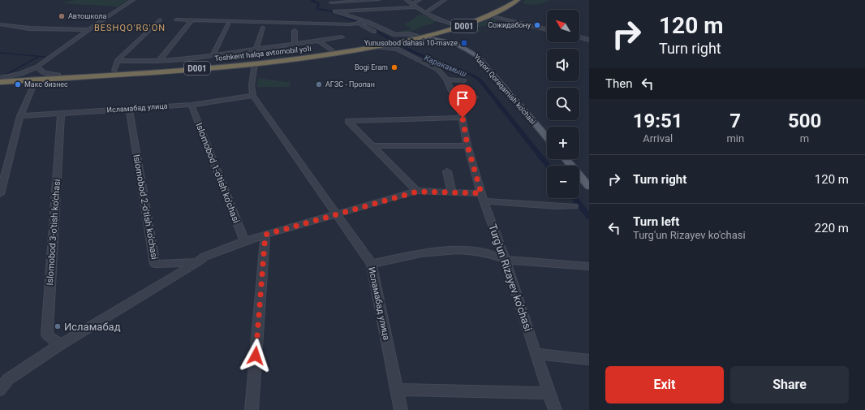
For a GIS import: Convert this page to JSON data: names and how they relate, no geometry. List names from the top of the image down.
{
  "streets": {
    "highway": ["D001", "Toshkent halqa avtomobil yo'li"],
    "main road": ["Yuqori Qoraqamish ko'chasi"],
    "street": [
      "Исламабад улица",
      "Islomobod 1-o'tish ko'chasi",
      "Islomobod 2-o'tish ko'chasi",
      "Islomobod 3-o'tish ko'chasi",
      "Turg'un Rizayev ko'chasi"
    ]
  },
  "crossings": [
    ["Toshkent halqa avtomobil yo'li", "Yuqori Qoraqamish ko'chasi"],
    ["Исламабад улица", "Islomobod 1-o'tish ko'chasi"],
    ["Исламабад улица", "Islomobod 2-o'tish ko'chasi"],
    ["Исламабад улица", "Islomobod 3-o'tish ko'chasi"]
  ],
  "districts": ["BESHQO'RG'ON"],
  "water": ["Каракамыш"],
  "places": {
    "other": [
      "Автошкола",
      "Сожидабону",
      "Bogi Eram",
      "Макс бизнес",
      "АГЗС - Пропан",
      "Исламабад"
    ],
    "transit": ["Yunusobod dahasi 10-mavze"]
  },
  "north": "top left",
  "page": {
    "turn": ["120 m", "Turn right"],
    "map_buttons": ["+", "−"],
    "then": "Then",
    "eta": [
      "19:51",
      "Arrival",
      "7",
      "min",
      "500",
      "m"
    ],
    "list": [
      {
        "name": "Turn right",
        "value": "120 m"
      },
      {
        "name": "Turn left",
        "note": "Turg'un Rizayev ko'chasi",
        "value": "220 m"
      }
    ],
    "buttons": ["Exit", "Share"]
  }
}
